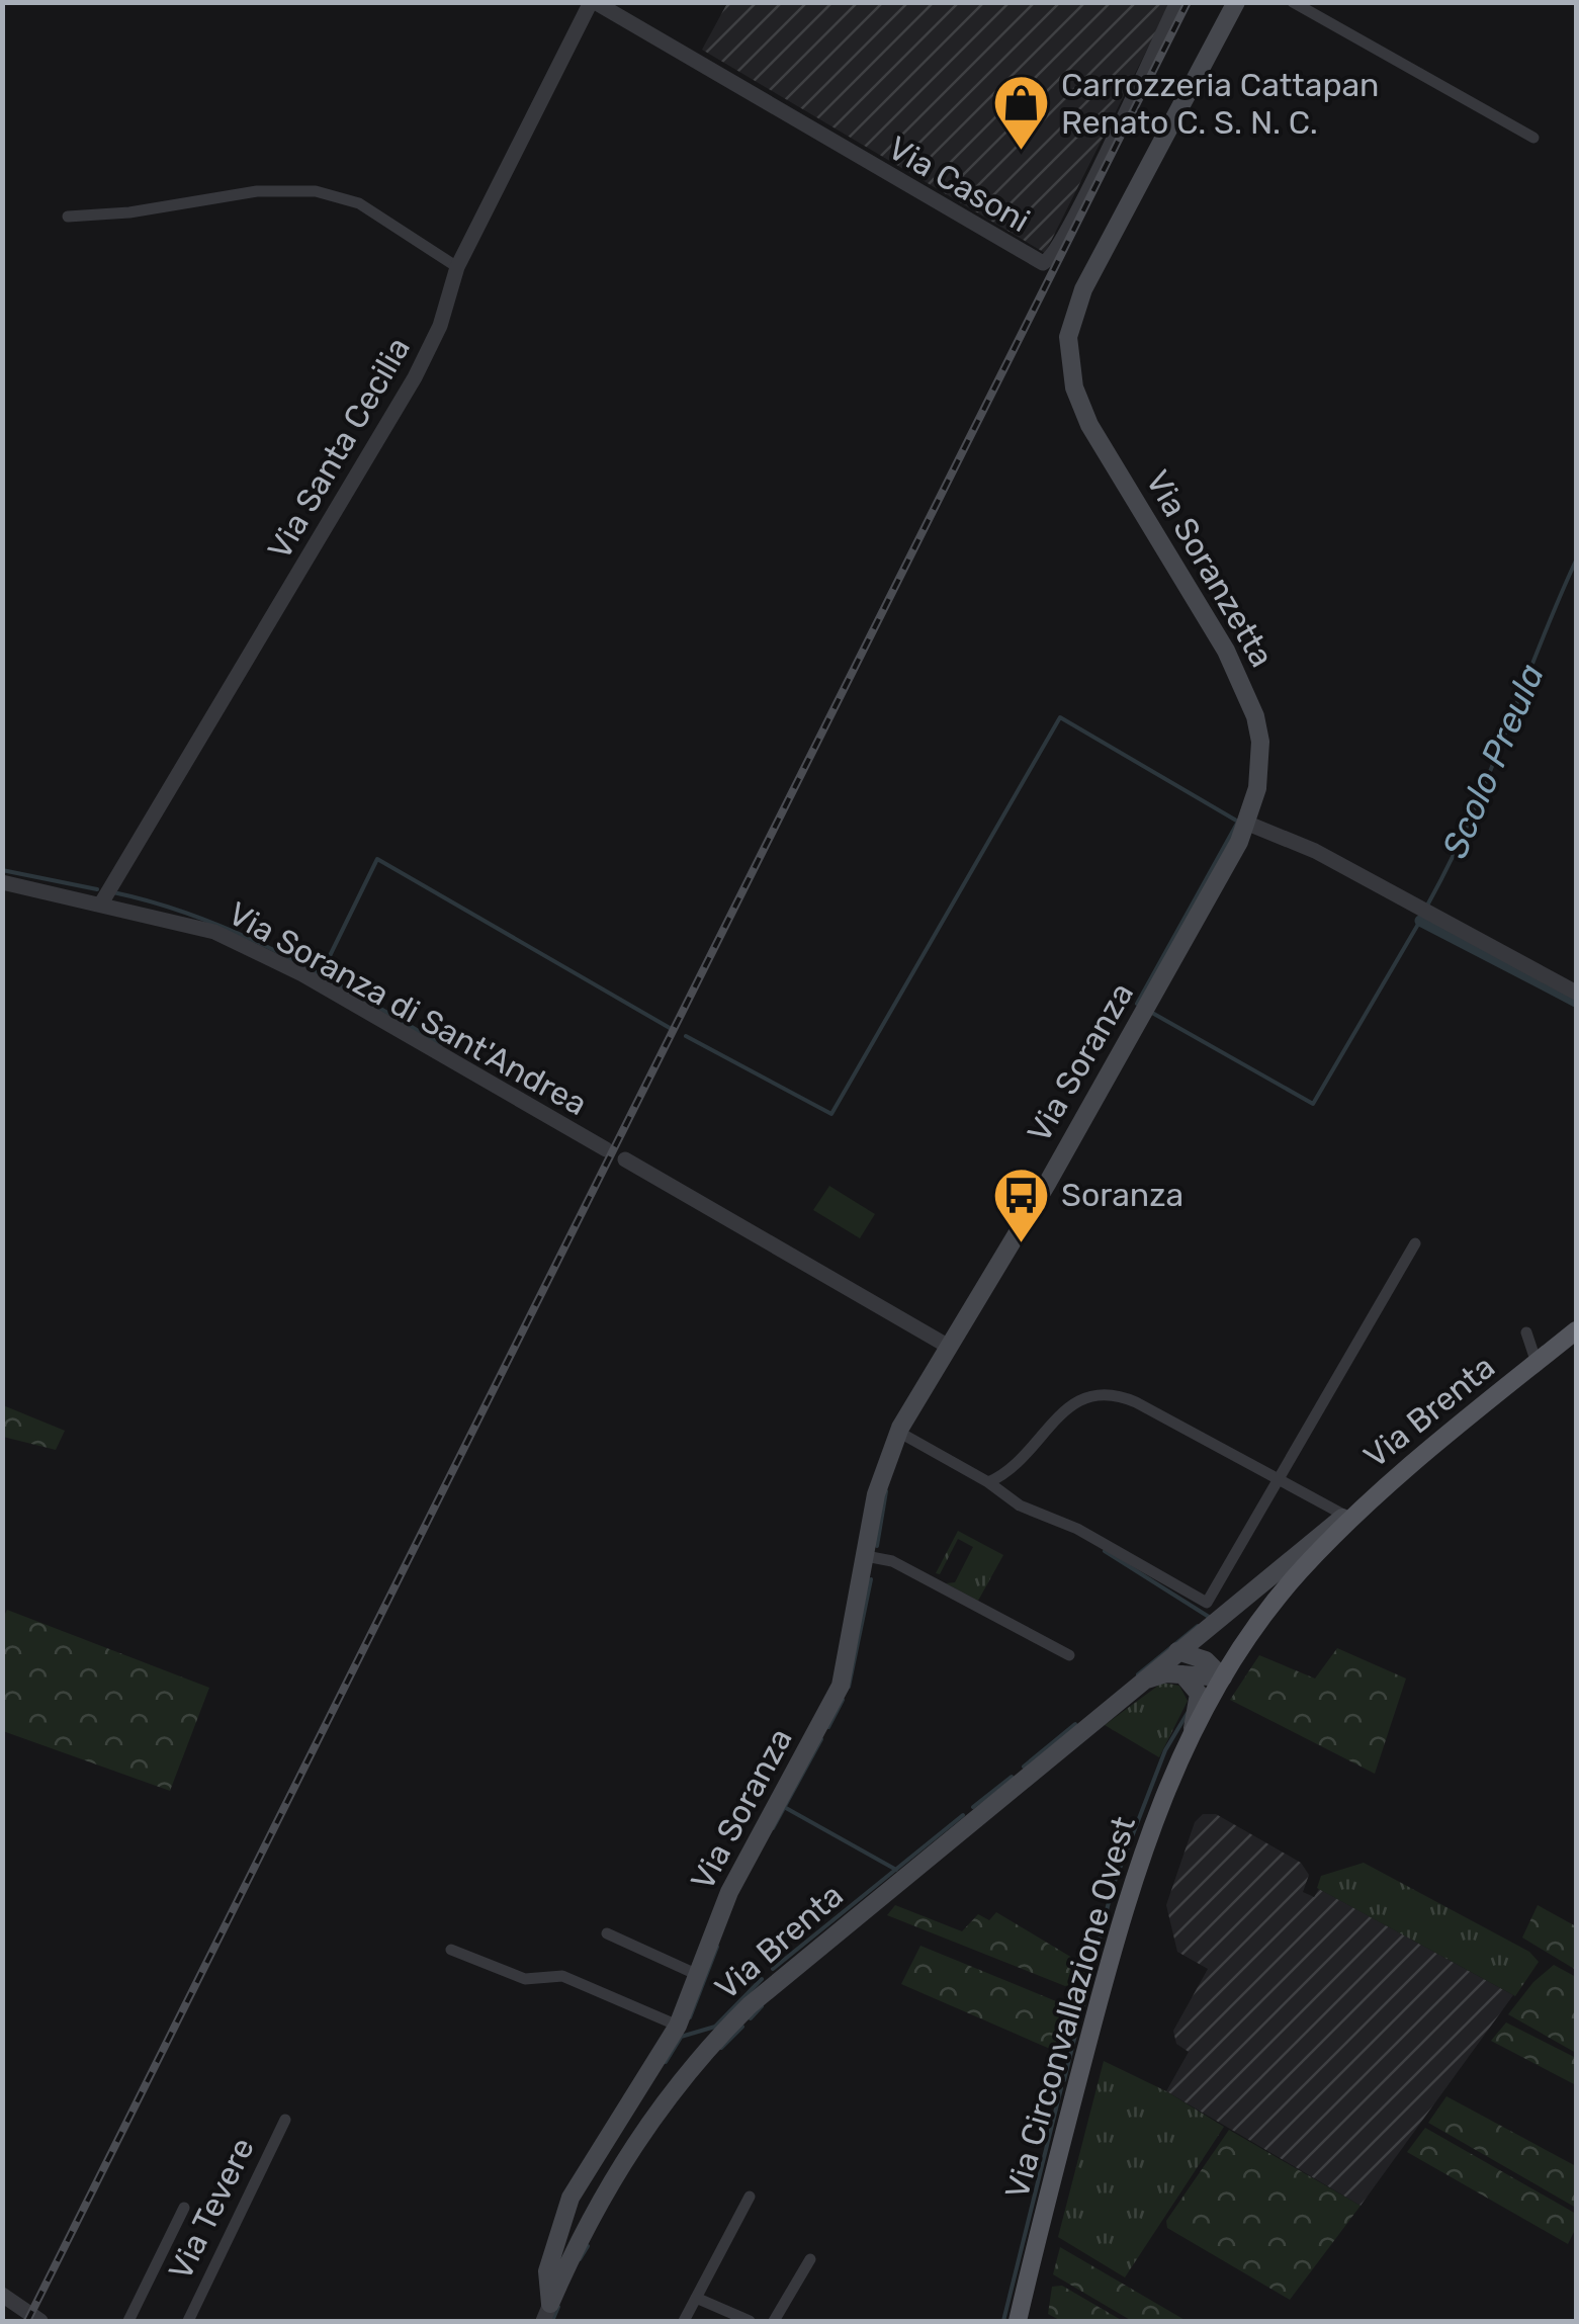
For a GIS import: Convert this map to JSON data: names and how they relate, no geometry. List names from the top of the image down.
{
  "streets": {
    "main road": [
      "Via Soranzetta",
      "Via Soranza",
      "Via Brenta",
      "Via Circonvallazione Ovest"
    ],
    "street": [
      "Via Casoni",
      "Via Santa Cecilia",
      "Via Soranza di Sant'Andrea",
      "Via Tevere"
    ]
  },
  "crossings": [
    ["Via Casoni", "Via Santa Cecilia"],
    ["Via Santa Cecilia", "Via Soranza di Sant'Andrea"],
    ["Via Soranzetta", "Via Soranza"],
    ["Via Soranza", "Via Brenta"],
    ["Via Brenta", "Via Circonvallazione Ovest"]
  ],
  "water": ["Scolo Preula"],
  "places": {
    "shop": ["Carrozzeria Cattapan Renato C. S. N. C."],
    "bus stop": ["Soranza"]
  }
}
